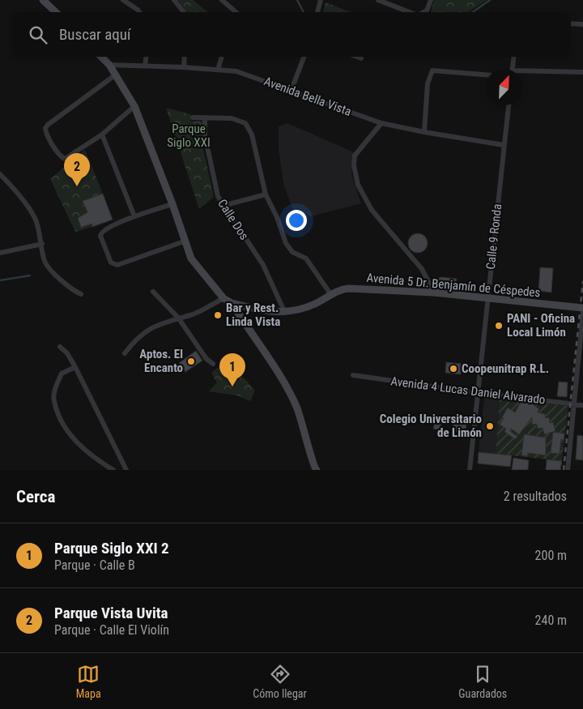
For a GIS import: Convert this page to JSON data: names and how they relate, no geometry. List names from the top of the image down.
{
  "streets": {
    "street": [
      "Avenida Bella Vista",
      "Calle Dos",
      "Calle 9 Ronda",
      "Avenida 5 Dr. Benjamín de Céspedes",
      "Avenida 4 Lucas Daniel Alvarado"
    ]
  },
  "crossings": [
    ["Avenida Bella Vista", "Calle 9 Ronda"],
    ["Calle Dos", "Avenida 5 Dr. Benjamín de Céspedes"],
    ["Calle 9 Ronda", "Avenida 5 Dr. Benjamín de Céspedes"],
    ["Calle 9 Ronda", "Avenida 4 Lucas Daniel Alvarado"]
  ],
  "parks": ["Parque Siglo XXI"],
  "places": [
    "Bar y Rest. Linda Vista",
    "PANI - Oficina Local Limón",
    "Aptos. El Encanto",
    "Coopeunitrap R.L.",
    "Colegio Universitario de Limón"
  ],
  "north": "top right",
  "page": {
    "search": "Buscar aquí",
    "pins": ["2", "1"],
    "heading": ["Cerca", "2 resultados"],
    "list": [
      {
        "mark": "1",
        "name": "Parque Siglo XXI 2",
        "note": "Parque · Calle B",
        "value": "200 m"
      },
      {
        "mark": "2",
        "name": "Parque Vista Uvita",
        "note": "Parque · Calle El Violín",
        "value": "240 m"
      }
    ],
    "nav": ["Mapa", "Cómo llegar", "Guardados"]
  }
}
